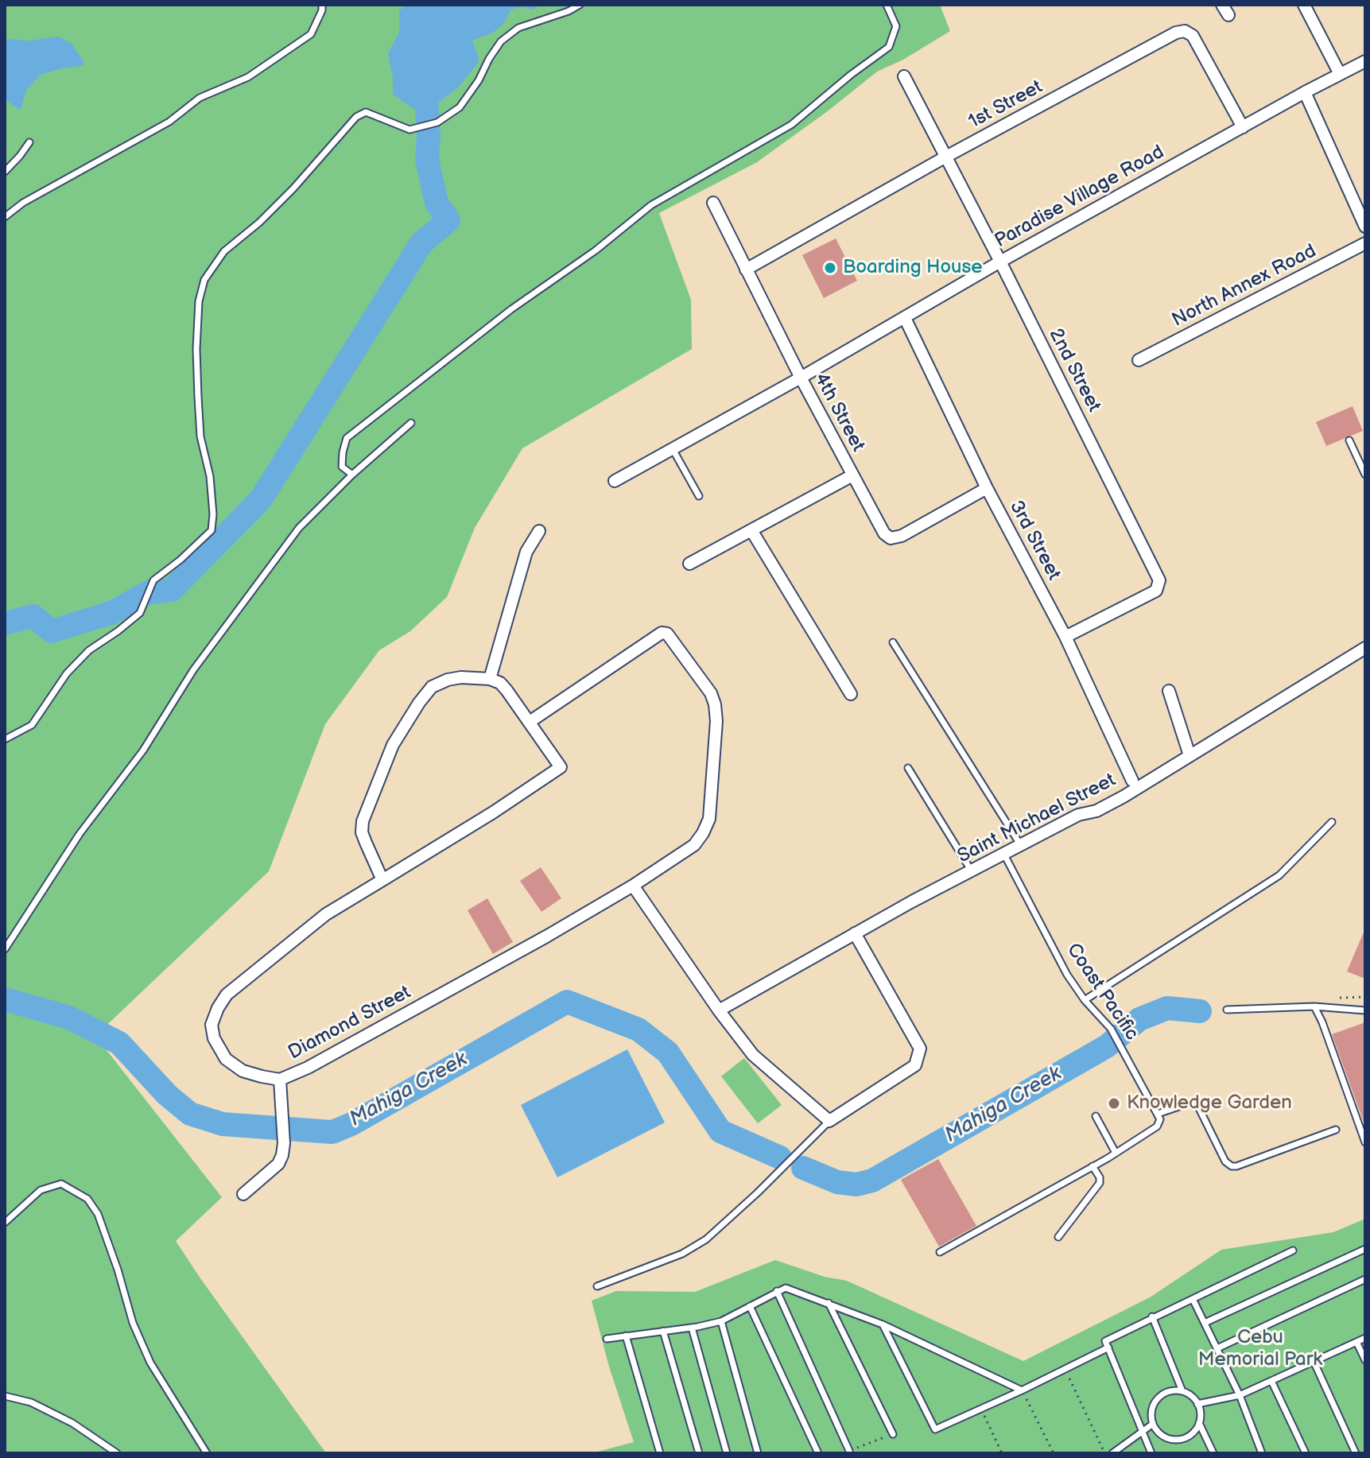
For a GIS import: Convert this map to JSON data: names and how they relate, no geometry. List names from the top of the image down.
{
  "streets": {
    "street": [
      "1st Street",
      "Paradise Village Road",
      "North Annex Road",
      "2nd Street",
      "4th Street",
      "3rd Street",
      "Saint Michael Street",
      "Diamond Street"
    ],
    "lane": ["Coast Pacific"]
  },
  "crossings": [
    ["1st Street", "Paradise Village Road"],
    ["1st Street", "2nd Street"],
    ["1st Street", "4th Street"],
    ["Paradise Village Road", "2nd Street"],
    ["Paradise Village Road", "4th Street"],
    ["Paradise Village Road", "3rd Street"],
    ["2nd Street", "3rd Street"],
    ["4th Street", "3rd Street"],
    ["Saint Michael Street", "Coast Pacific"]
  ],
  "water": ["Mahiga Creek"],
  "parks": ["Cebu Memorial Park"],
  "places": ["Boarding House", "Knowledge Garden"]
}
